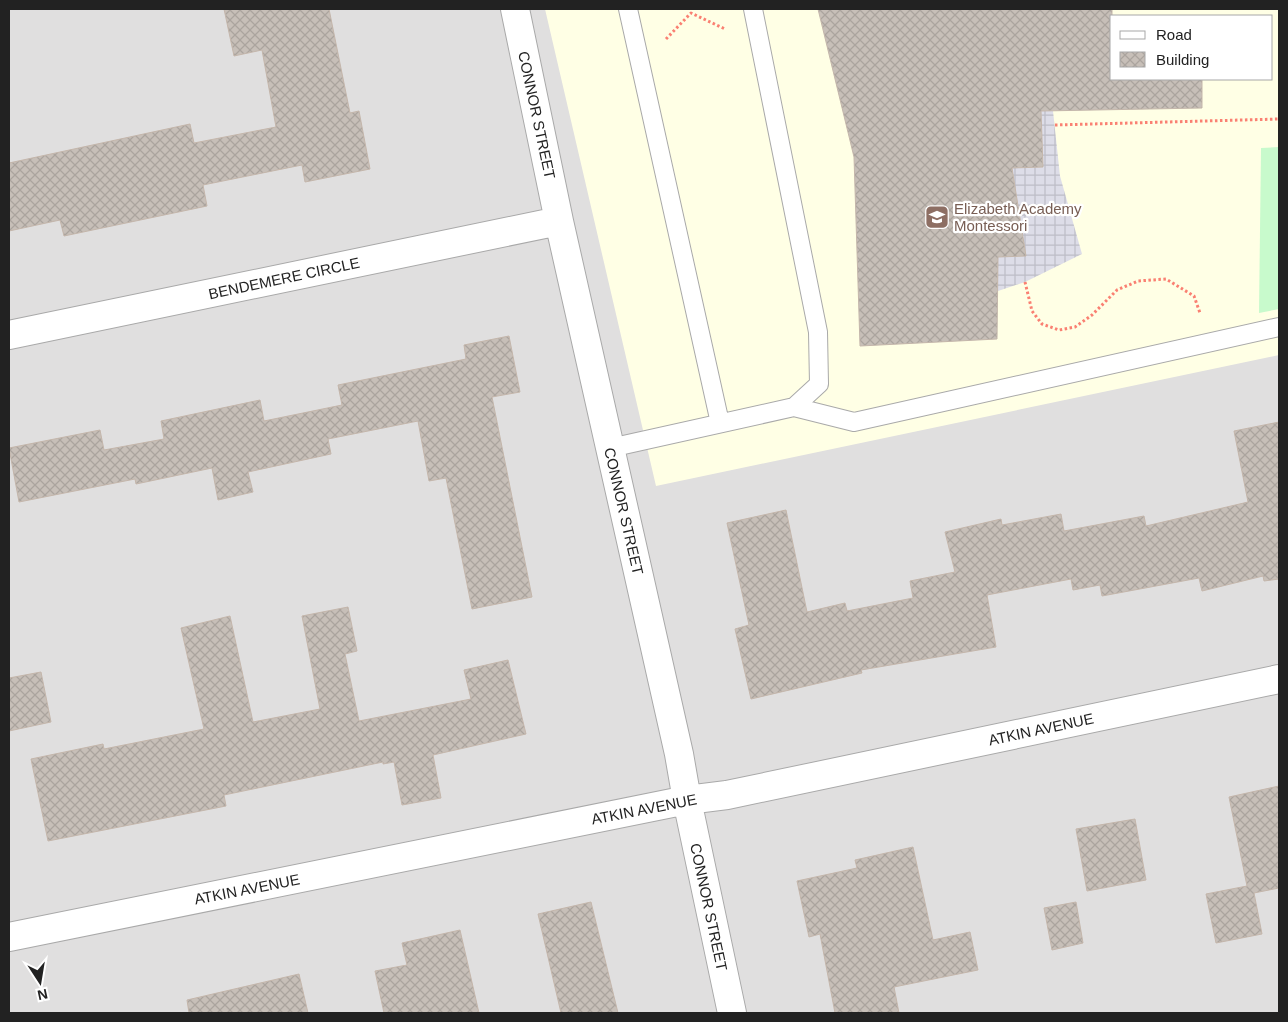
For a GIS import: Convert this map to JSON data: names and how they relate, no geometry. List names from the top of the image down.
{
  "streets": {
    "street": ["CONNOR STREET", "BENDEMERE CIRCLE", "ATKIN AVENUE"]
  },
  "crossings": [
    ["CONNOR STREET", "BENDEMERE CIRCLE"],
    ["CONNOR STREET", "ATKIN AVENUE"]
  ],
  "places": {
    "school or university": ["Elizabeth Academy Montessori"]
  },
  "legend": ["Road", "Building"],
  "north": "bottom"
}
